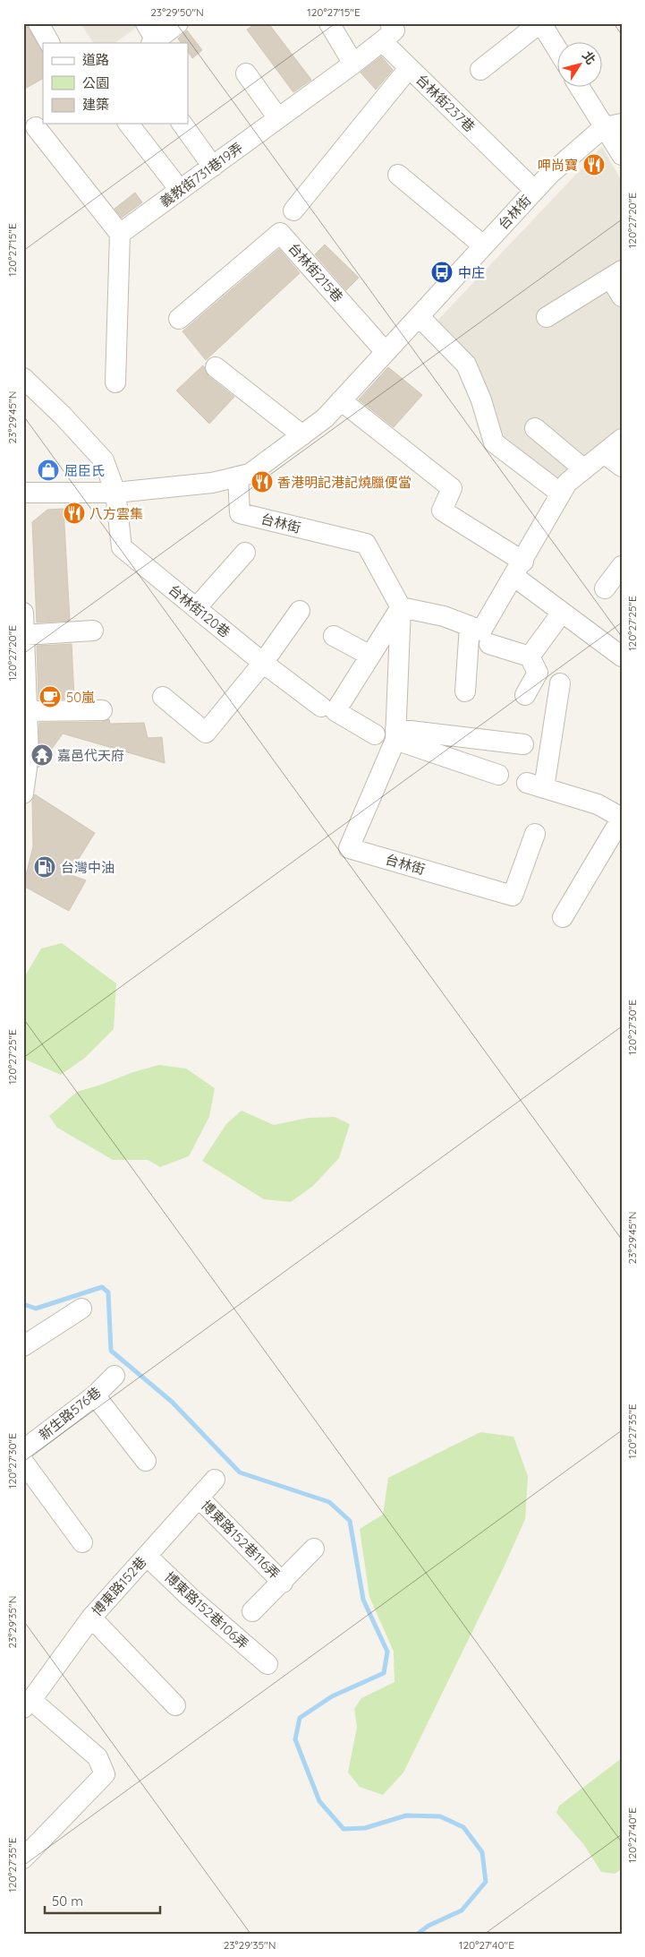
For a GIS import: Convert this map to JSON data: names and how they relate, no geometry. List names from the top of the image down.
{
  "streets": {
    "street": [
      "台林街237巷",
      "義教街731巷19弄",
      "台林街",
      "台林街215巷",
      "台林街120巷",
      "新生路576巷",
      "博東路152巷116弄",
      "博東路152巷",
      "博東路152巷106弄"
    ]
  },
  "crossings": [
    ["台林街237巷", "義教街731巷19弄"],
    ["台林街237巷", "台林街"],
    ["台林街", "台林街215巷"],
    ["台林街", "台林街120巷"],
    ["博東路152巷116弄", "博東路152巷"],
    ["博東路152巷", "博東路152巷106弄"]
  ],
  "places": {
    "restaurant": ["呷尚寶", "香港明記港記燒臘便當", "八方雲集"],
    "bus stop": ["中庄"],
    "shop": ["屈臣氏"],
    "cafe": ["50嵐"],
    "temple": ["嘉邑代天府"],
    "fuel station": ["台灣中油"]
  },
  "legend": ["道路", "公園", "建築"],
  "scale_bar": "50 m",
  "north": "top right",
  "coordinates": [
    "23°29'50\"N",
    "120°27'15\"E",
    "120°27'20\"E",
    "23°29'45\"N",
    "120°27'25\"E",
    "120°27'30\"E",
    "120°27'35\"E",
    "23°29'35\"N",
    "120°27'40\"E"
  ]
}
